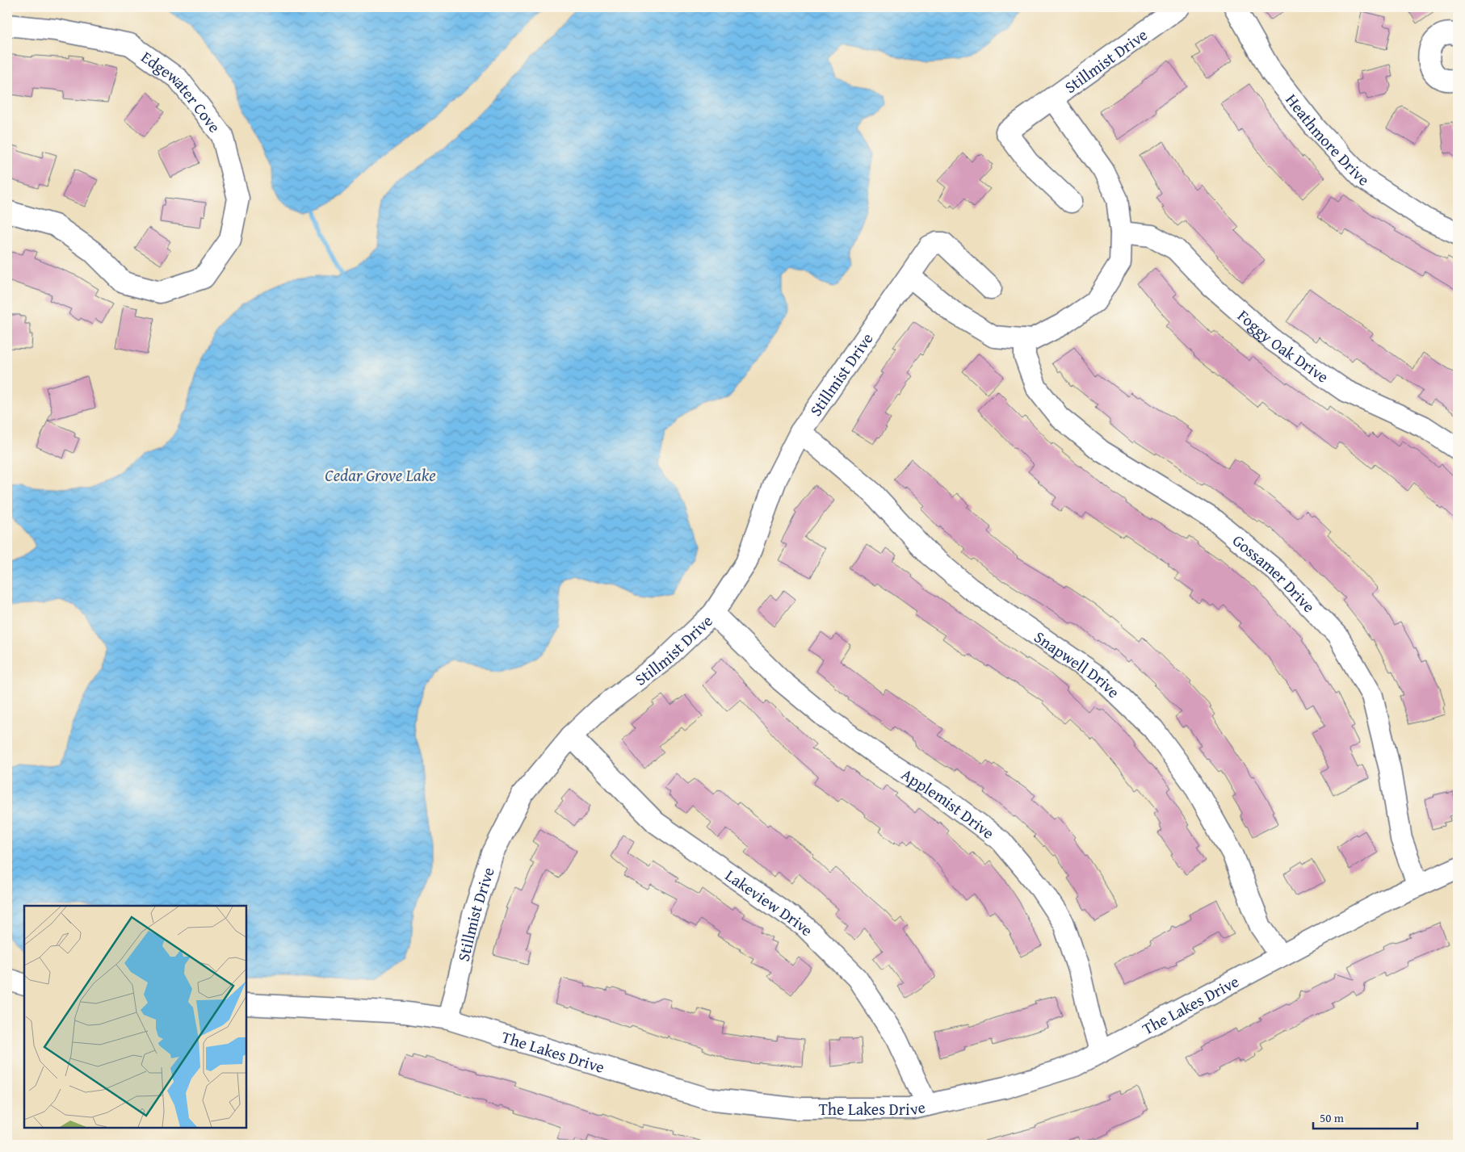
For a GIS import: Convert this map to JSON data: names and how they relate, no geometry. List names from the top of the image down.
{
  "streets": {
    "street": [
      "Stillmist Drive",
      "Edgewater Cove",
      "Heathmore Drive",
      "Foggy Oak Drive",
      "Gossamer Drive",
      "Snapwell Drive",
      "Applemist Drive",
      "Lakeview Drive",
      "The Lakes Drive"
    ]
  },
  "crossings": [
    ["Stillmist Drive", "Foggy Oak Drive"],
    ["Stillmist Drive", "Gossamer Drive"],
    ["Stillmist Drive", "Snapwell Drive"],
    ["Stillmist Drive", "Applemist Drive"],
    ["Stillmist Drive", "Lakeview Drive"],
    ["Stillmist Drive", "The Lakes Drive"],
    ["Gossamer Drive", "The Lakes Drive"],
    ["Snapwell Drive", "The Lakes Drive"],
    ["Applemist Drive", "The Lakes Drive"],
    ["Lakeview Drive", "The Lakes Drive"]
  ],
  "water": ["Cedar Grove Lake"],
  "scale_bar": "50 m"
}
